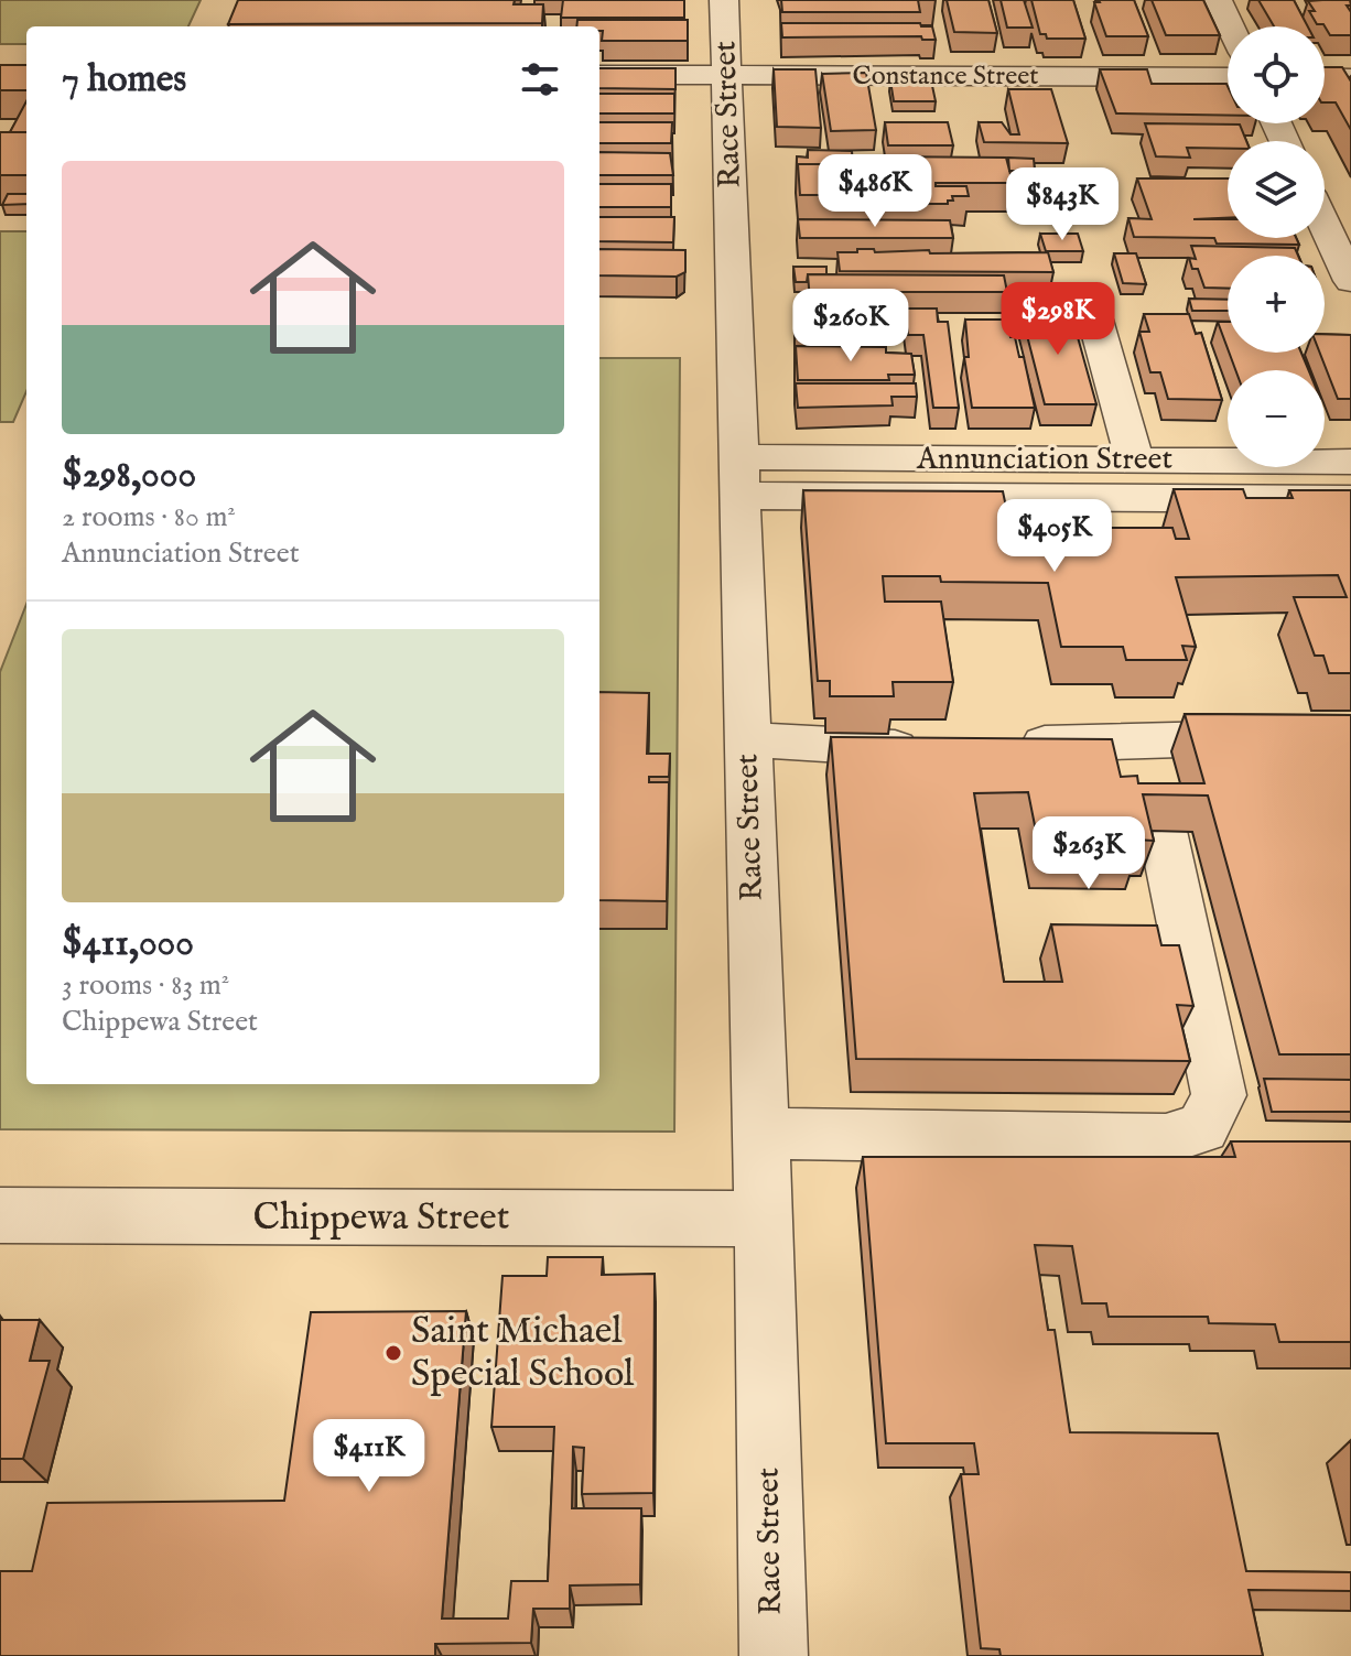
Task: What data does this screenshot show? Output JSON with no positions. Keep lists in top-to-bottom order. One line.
{"streets":{"street":["Constance Street","Race Street","Annunciation Street","Chippewa Street"]},"crossings":[["Constance Street","Race Street"],["Race Street","Annunciation Street"],["Race Street","Chippewa Street"]],"places":["Saint Michael Special School"],"page":{"map_buttons":["+","−"],"heading":"7 homes","list":[{"name":"$298,000","note":"2 rooms · 80 m² · Annunciation Street"},{"name":"$411,000","note":"3 rooms · 83 m² · Chippewa Street"}],"price":["$486K","$843K","$298K","$260K","$405K","$263K","$411K"]}}
